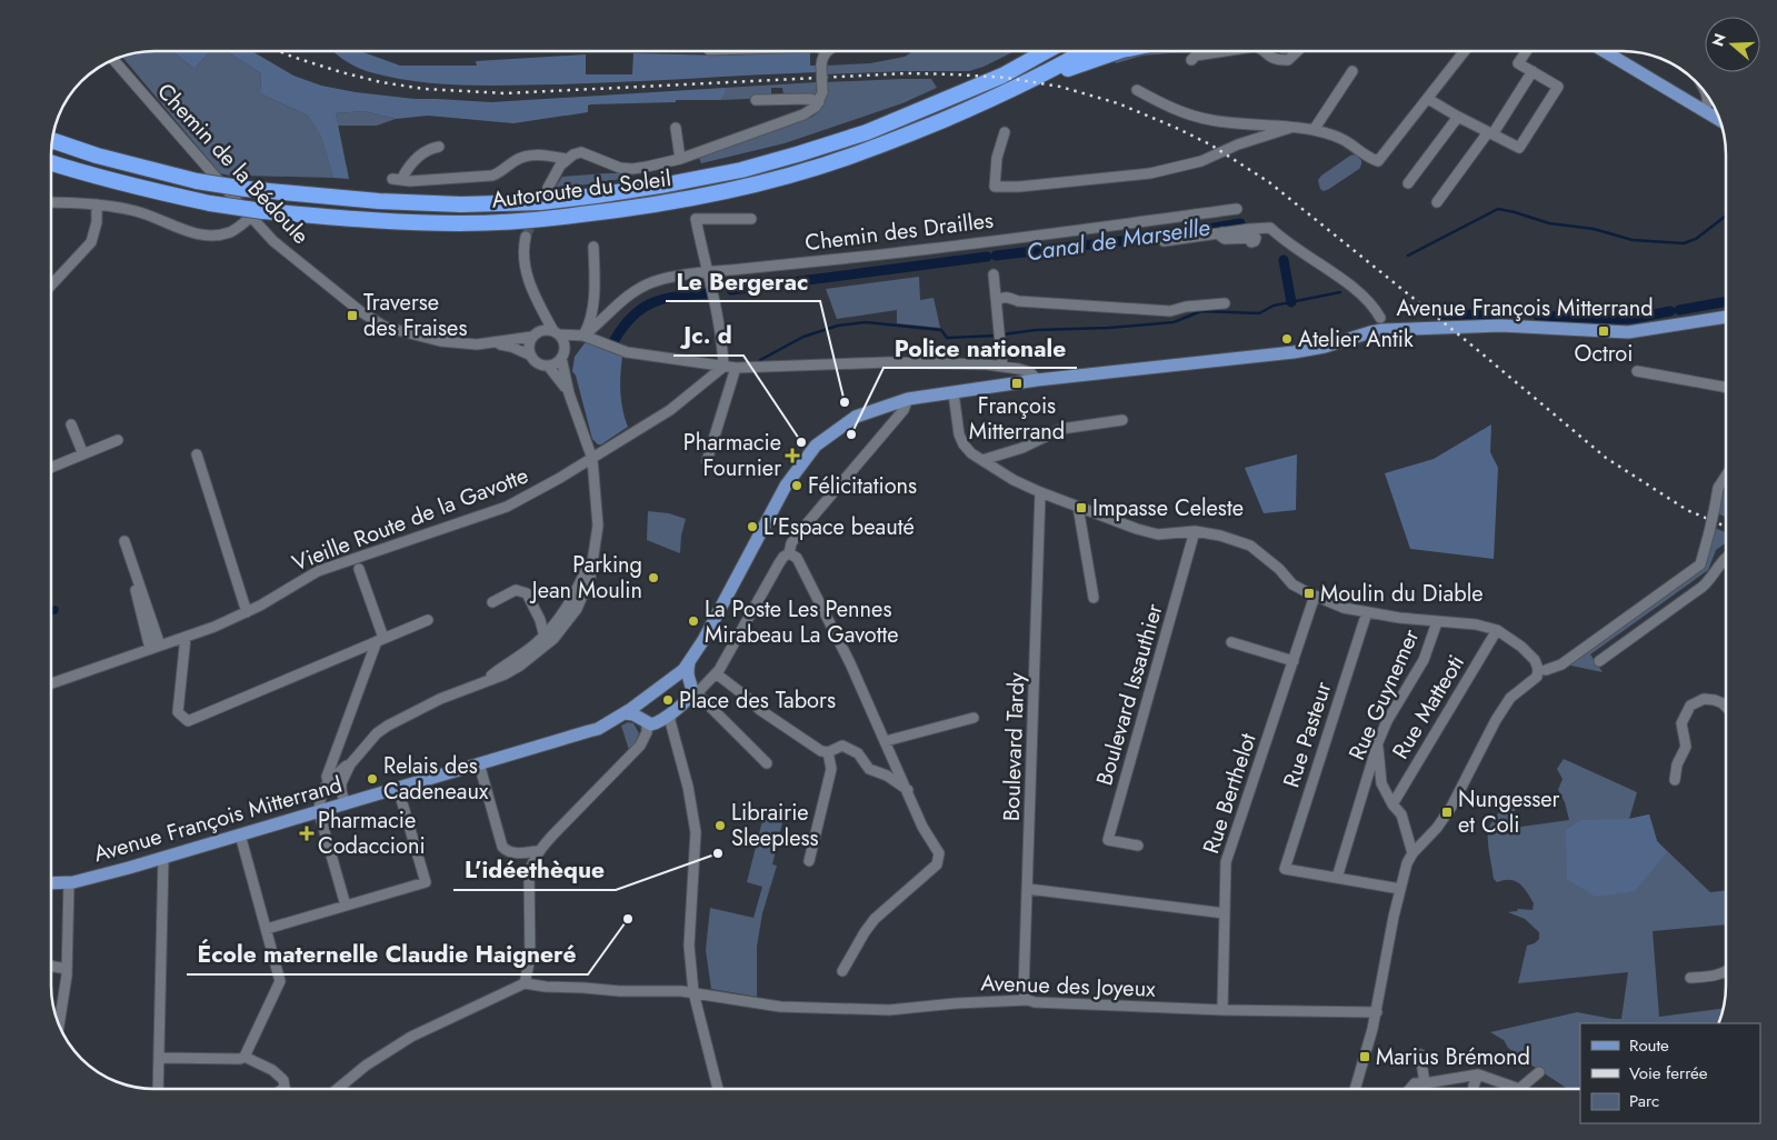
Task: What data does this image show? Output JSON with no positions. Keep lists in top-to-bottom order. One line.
{"streets":{"highway":["Autoroute du Soleil"],"main road":["Avenue François Mitterrand"],"street":["Chemin de la Bédoule","Chemin des Drailles","Vieille Route de la Gavotte","Boulevard Issauthier","Rue Guynemer","Rue Matteoti","Rue Pasteur","Boulevard Tardy","Rue Berthelot","Avenue des Joyeux"]},"crossings":[["Chemin de la Bédoule","Autoroute du Soleil"],["Rue Guynemer","Rue Pasteur"],["Boulevard Tardy","Avenue des Joyeux"],["Rue Berthelot","Avenue des Joyeux"]],"water":["Canal de Marseille"],"places":{"transit":["Traverse des Fraises","Octroi","François Mitterrand","Impasse Celeste","Moulin du Diable","Nungesser et Coli","Marius Brémond"],"other":["Atelier Antik","Le Bergerac","Police nationale","Jc. d","Félicitations","L'Espace beauté","Parking Jean Moulin","La Poste Les Pennes Mirabeau La Gavotte","Place des Tabors","Relais des Cadeneaux","Librairie Sleepless","L'idéethèque","École maternelle Claudie Haigneré"],"health":["Pharmacie Fournier","Pharmacie Codaccioni"]},"legend":["Route","Voie ferrée","Parc"],"north":"left"}
